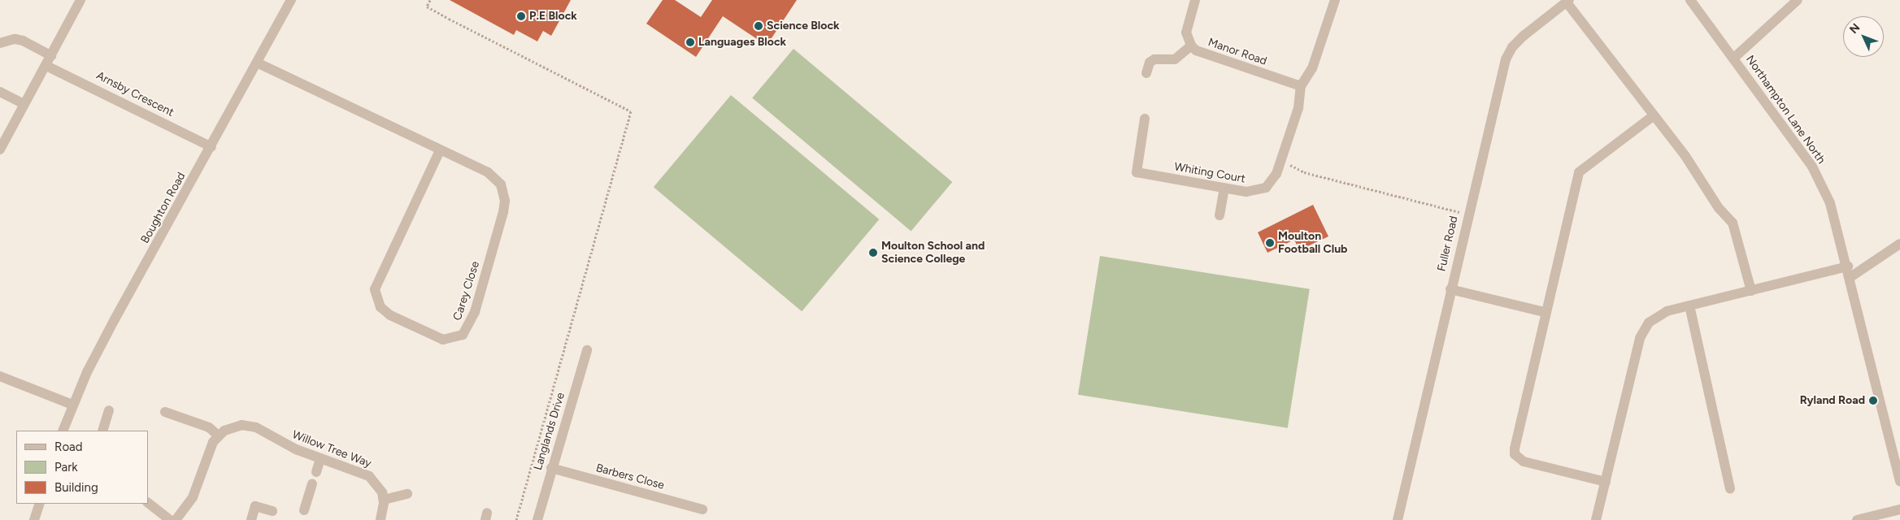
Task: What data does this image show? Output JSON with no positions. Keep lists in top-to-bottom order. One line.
{"streets":{"street":["Manor Road","Arnsby Crescent","Northampton Lane North","Whiting Court","Boughton Road","Fuller Road","Carey Close","Langlands Drive","Willow Tree Way","Barbers Close"]},"crossings":[["Manor Road","Whiting Court"],["Arnsby Crescent","Boughton Road"],["Boughton Road","Carey Close"],["Langlands Drive","Barbers Close"]],"places":["P.E Block","Science Block","Languages Block","Moulton Football Club","Moulton School and Science College","Ryland Road"],"legend":["Road","Park","Building"],"north":"top left"}
